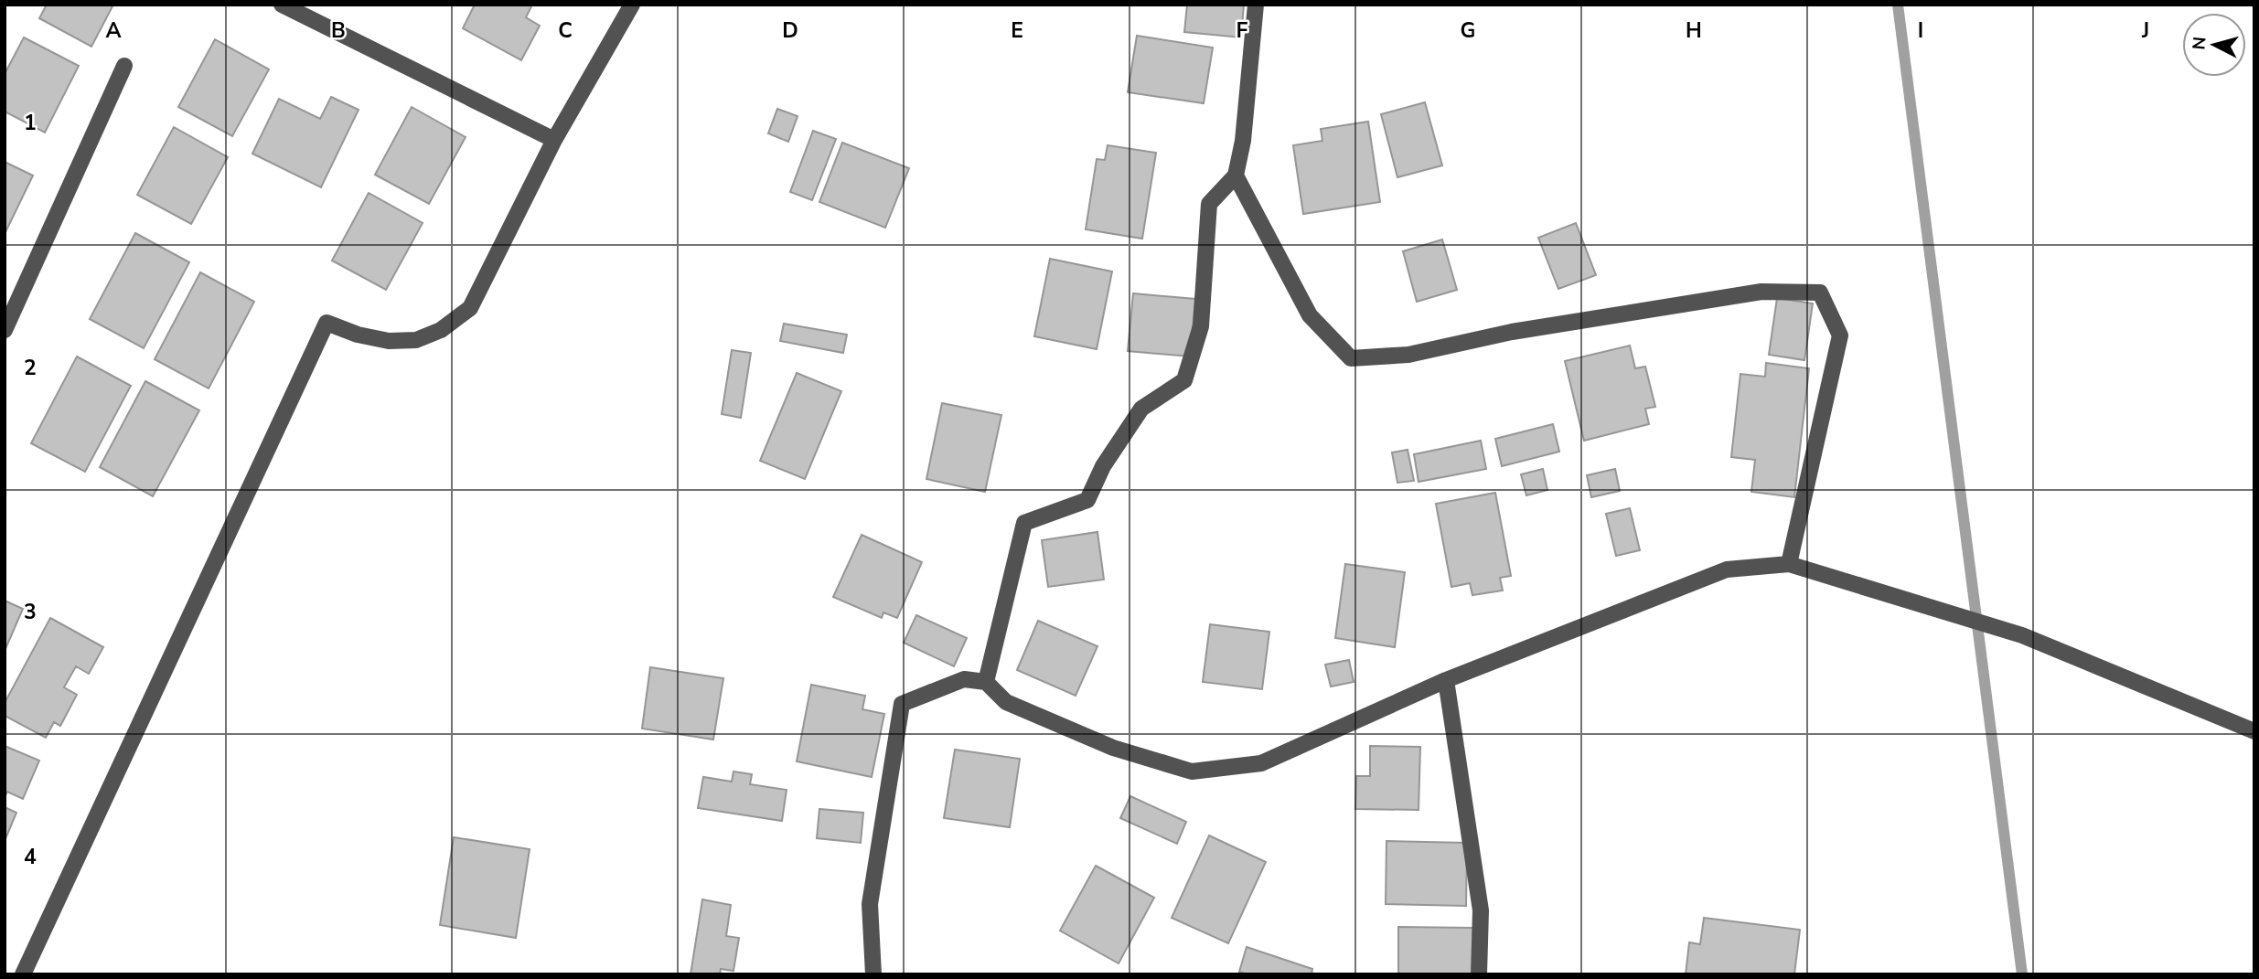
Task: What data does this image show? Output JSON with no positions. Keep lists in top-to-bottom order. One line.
{"north":"left","grid":{"columns":["A","B","C","D","E","F","G","H","I","J"],"rows":["1","2","3","4"]}}
